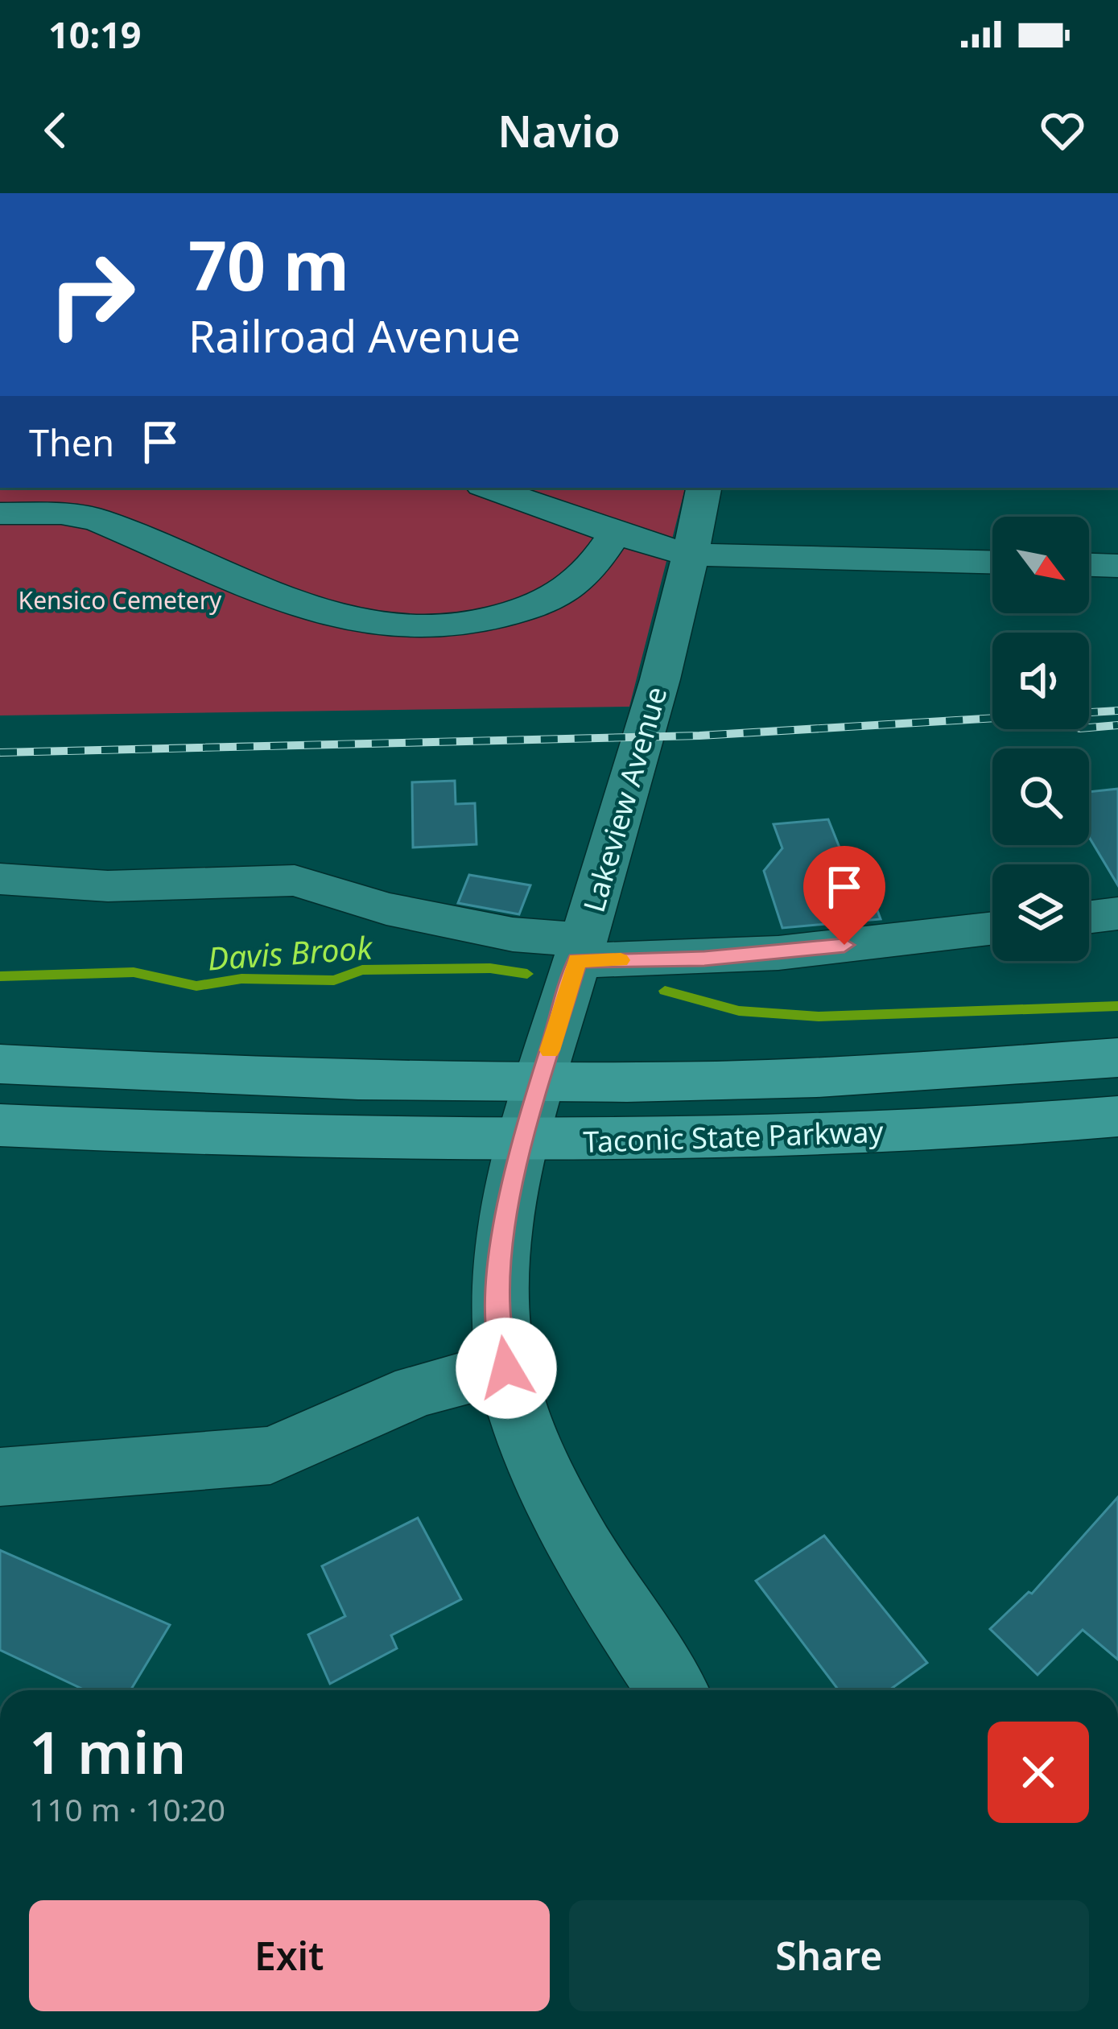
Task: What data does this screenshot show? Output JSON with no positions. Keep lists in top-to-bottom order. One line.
{"streets":{"highway":["Taconic State Parkway"],"street":["Lakeview Avenue"]},"crossings":[["Lakeview Avenue","Taconic State Parkway"]],"water":["Davis Brook"],"parks":["Kensico Cemetery"],"north":"bottom right","page":{"status":"10:19","header":"Navio","turn":["70 m","Railroad Avenue"],"then":"Then","heading":["1 min","110 m · 10:20"],"buttons":["Exit","Share"]}}
